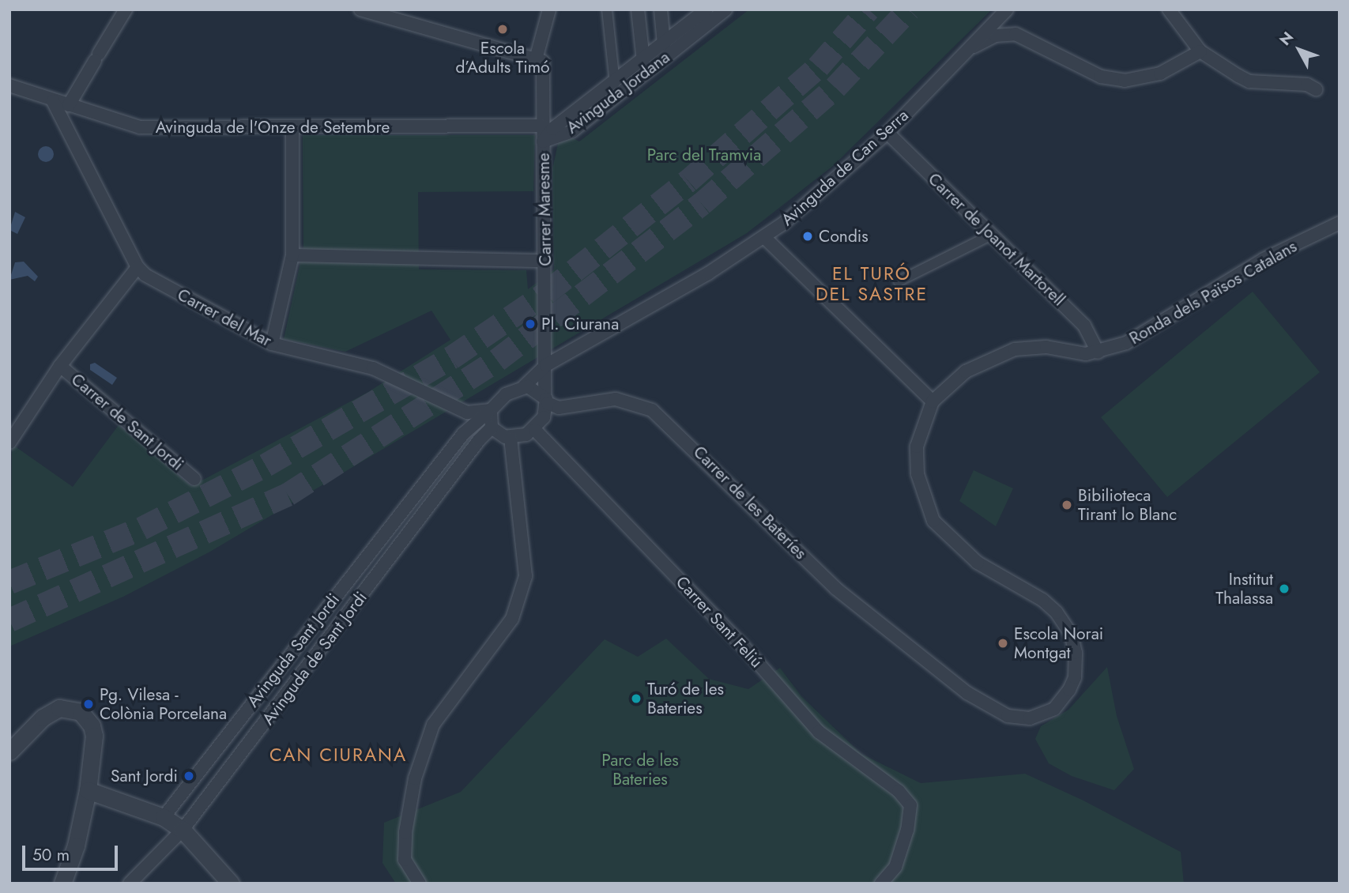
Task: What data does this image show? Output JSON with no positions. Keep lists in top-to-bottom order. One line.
{"streets":{"street":["Avinguda Jordana","Avinguda de l'Onze de Setembre","Avinguda de Can Serra","Carrer Maresme","Carrer de Joanot Martorell","Ronda dels Països Catalans","Carrer del Mar","Carrer de Sant Jordi","Carrer de les Bateríes","Carrer Sant Feliú","Avinguda Sant Jordi","Avinguda de Sant Jordi"]},"crossings":[["Avinguda Jordana","Carrer Maresme"],["Avinguda de l'Onze de Setembre","Carrer Maresme"],["Avinguda de l'Onze de Setembre","Carrer del Mar"],["Avinguda de Can Serra","Carrer Maresme"],["Avinguda de Can Serra","Carrer de Joanot Martorell"],["Carrer Maresme","Carrer del Mar"],["Carrer Maresme","Carrer de les Bateríes"],["Carrer Maresme","Carrer Sant Feliú"],["Carrer Maresme","Avinguda Sant Jordi"],["Carrer Maresme","Avinguda de Sant Jordi"],["Carrer de Joanot Martorell","Ronda dels Països Catalans"],["Ronda dels Països Catalans","Carrer de les Bateríes"],["Carrer del Mar","Carrer de les Bateríes"],["Carrer del Mar","Carrer Sant Feliú"],["Carrer del Mar","Avinguda Sant Jordi"],["Carrer del Mar","Avinguda de Sant Jordi"],["Carrer de les Bateríes","Carrer Sant Feliú"],["Carrer de les Bateríes","Avinguda Sant Jordi"],["Carrer de les Bateríes","Avinguda de Sant Jordi"],["Carrer Sant Feliú","Avinguda Sant Jordi"],["Carrer Sant Feliú","Avinguda de Sant Jordi"],["Avinguda Sant Jordi","Avinguda de Sant Jordi"]],"districts":["EL TURÓ DEL SASTRE","CAN CIURANA"],"parks":["Parc del Tramvia","Parc de les Bateries"],"places":["Escola d’Adults Timó","Condis","Pl. Ciurana","Bibilioteca Tirant lo Blanc","Institut Thalassa","Escola Norai Montgat","Turó de les Bateries","Pg. Vilesa - Colònia Porcelana","Sant Jordi"],"scale_bar":"50 m","north":"top left"}
